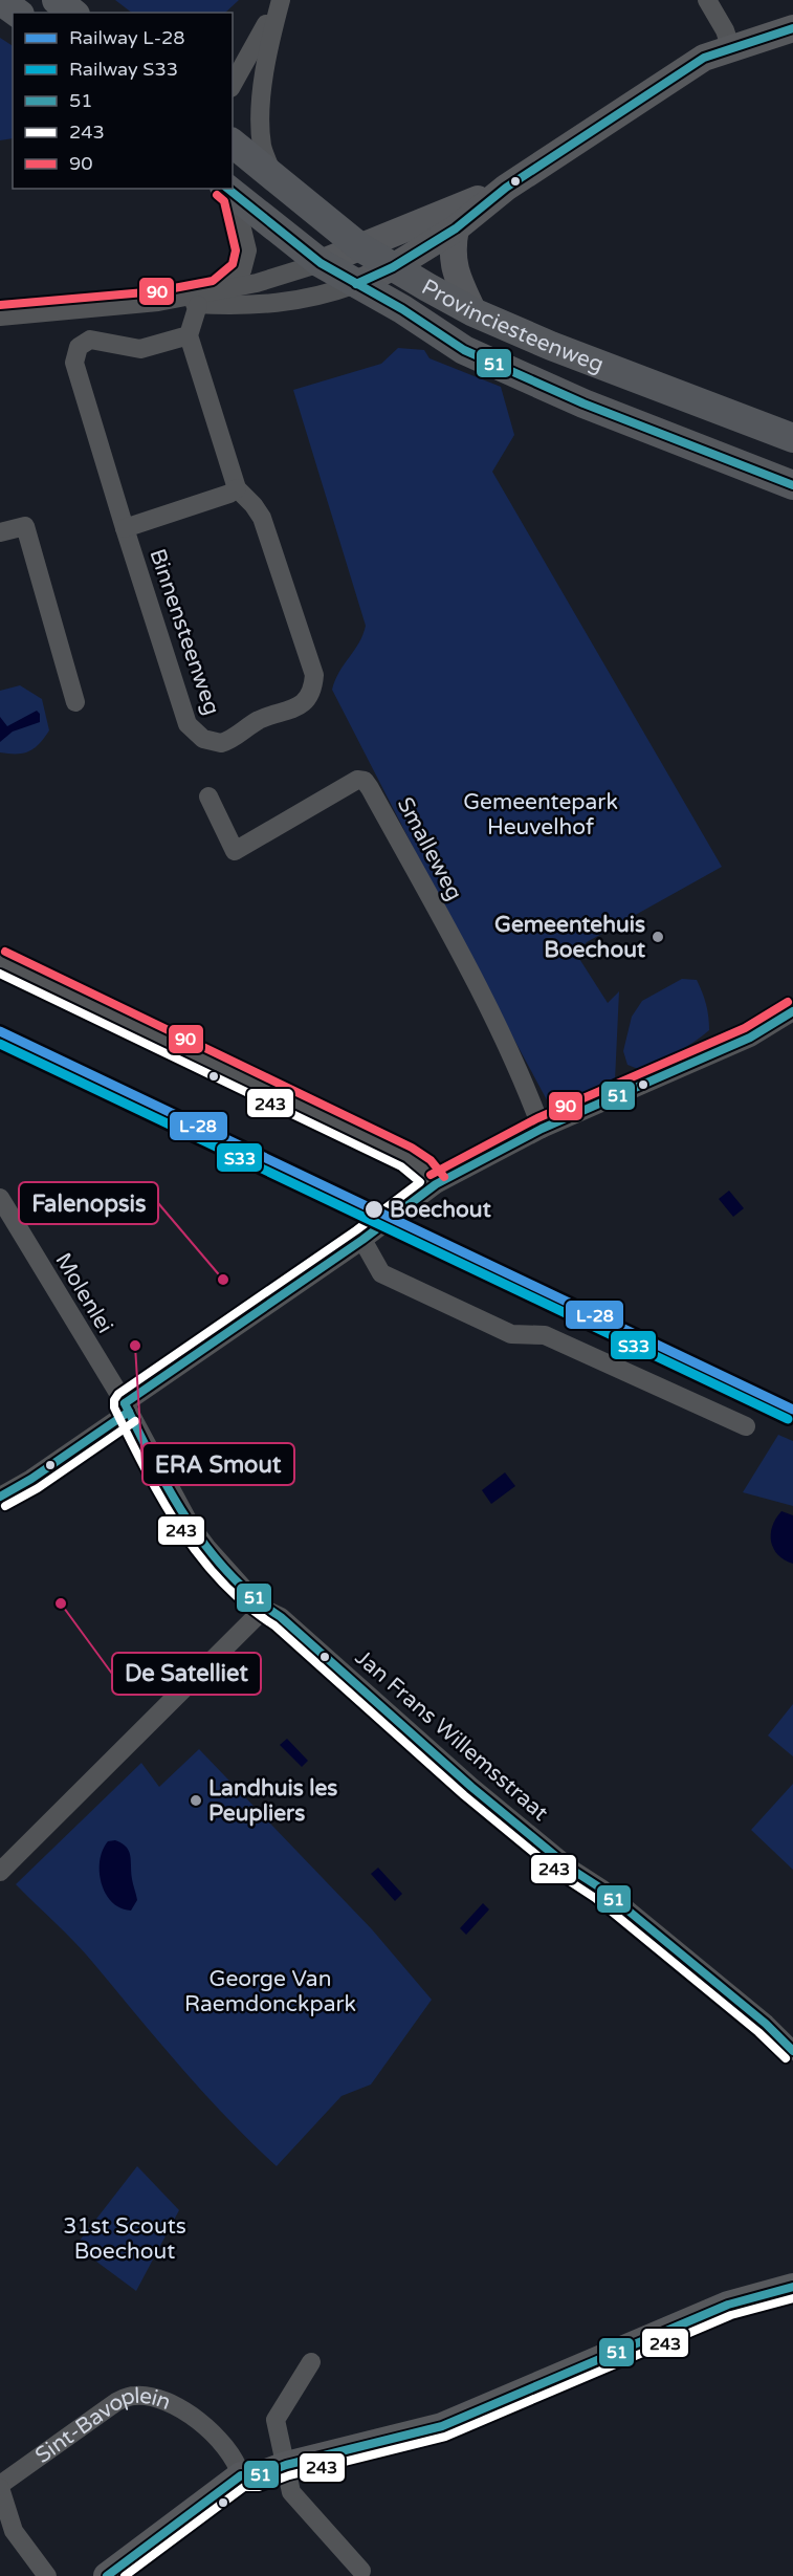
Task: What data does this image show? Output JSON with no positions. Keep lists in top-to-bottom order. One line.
{"streets":{"main road":["Provinciesteenweg"],"street":["Binnensteenweg","Smalleweg","Molenlei","Jan Frans Willemsstraat","Sint-Bavoplein"]},"crossings":[["Molenlei","Jan Frans Willemsstraat"]],"parks":["Gemeentepark Heuvelhof","George Van Raemdonckpark","31st Scouts Boechout"],"places":["Gemeentehuis Boechout","Boechout","Falenopsis","ERA Smout","De Satelliet","Landhuis les Peupliers"],"lines":["transit line 51","transit line 90","transit line 243","rail line L-28","rail line S33"],"legend":["Railway L-28","Railway S33","51","243","90"]}
